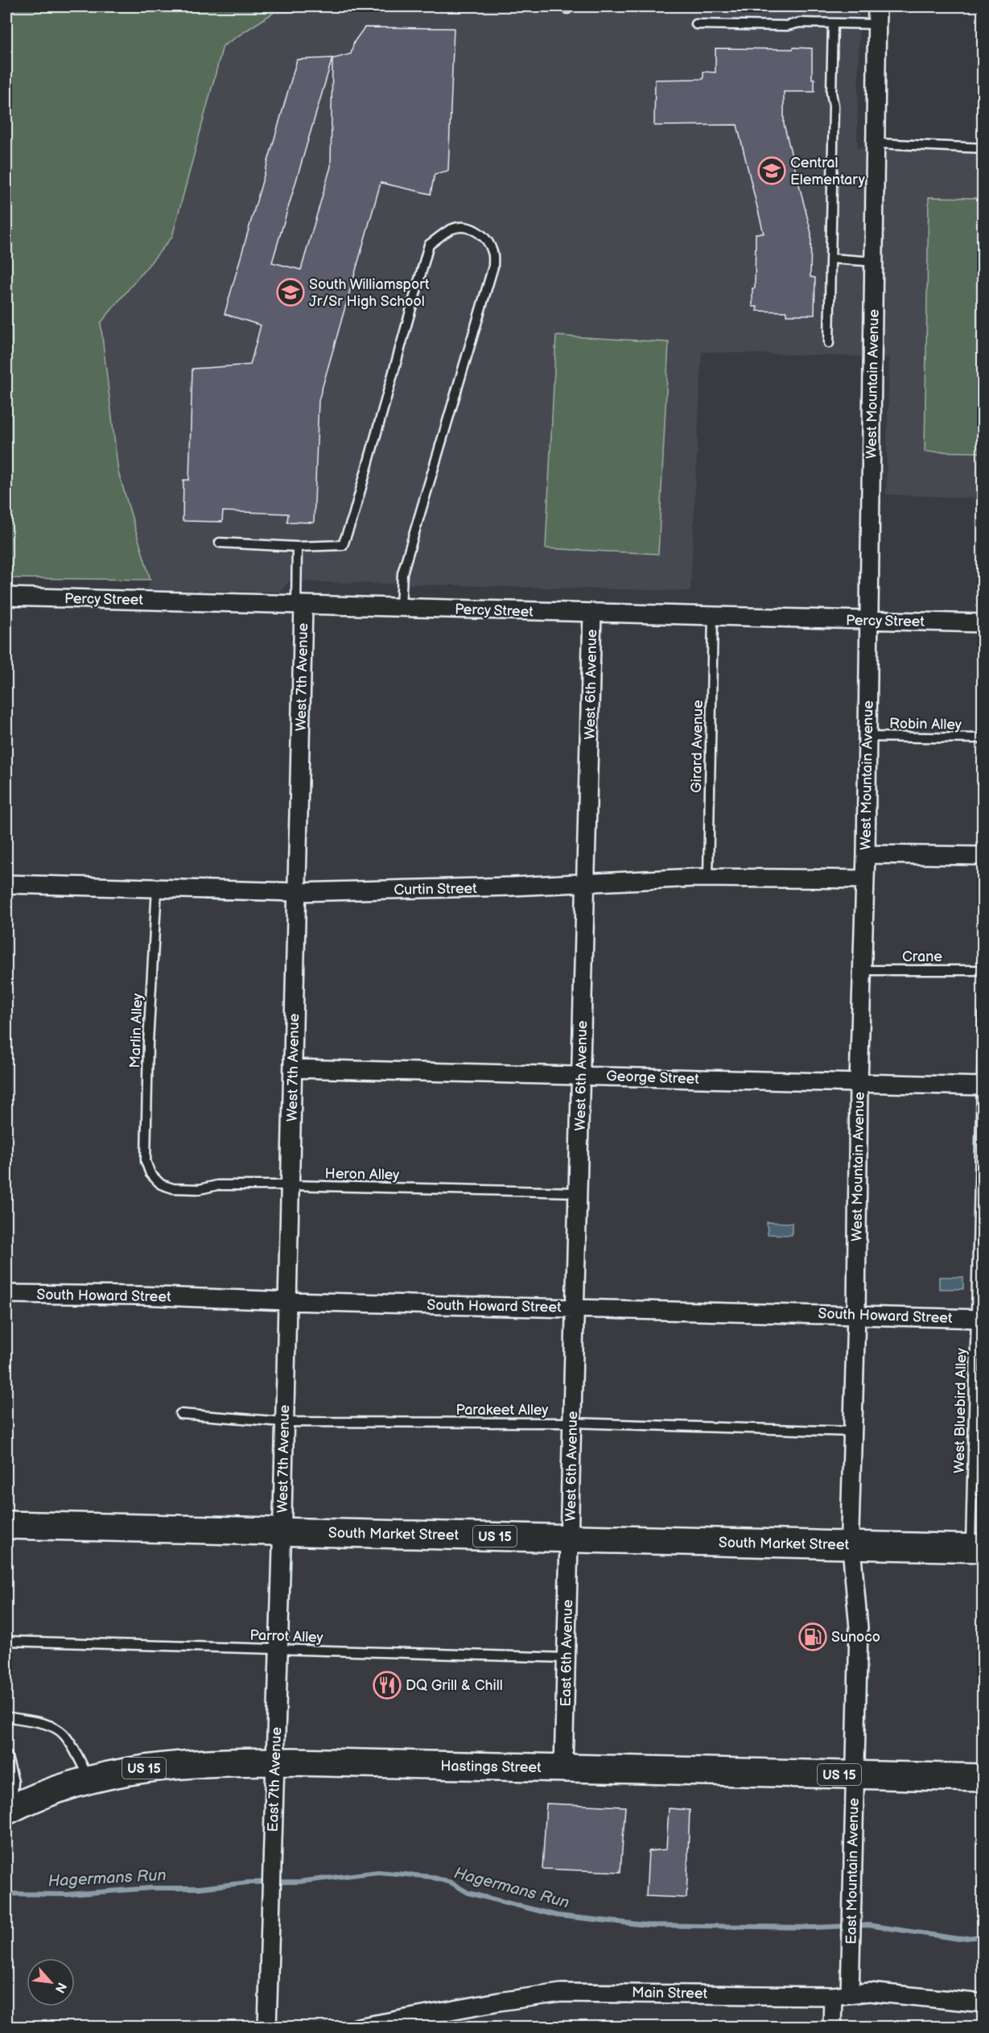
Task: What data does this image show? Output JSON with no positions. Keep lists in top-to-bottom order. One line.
{"streets":{"highway":["South Market Street","US 15","Hastings Street"],"street":["West Mountain Avenue","Percy Street","West 7th Avenue","West 6th Avenue","Curtin Street","George Street","South Howard Street","East 6th Avenue","East 7th Avenue","East Mountain Avenue","Main Street"],"lane":["Robin Alley","Girard Avenue","Crane","Marlin Alley","Heron Alley","Parakeet Alley","West Bluebird Alley","Parrot Alley"]},"crossings":[["West Mountain Avenue","Percy Street"],["West Mountain Avenue","Robin Alley"],["West Mountain Avenue","Curtin Street"],["West Mountain Avenue","Crane"],["West Mountain Avenue","George Street"],["West Mountain Avenue","South Howard Street"],["West Mountain Avenue","Parakeet Alley"],["West Mountain Avenue","South Market Street"],["West Mountain Avenue","East Mountain Avenue"],["Percy Street","West 7th Avenue"],["Percy Street","West 6th Avenue"],["Percy Street","Girard Avenue"],["West 7th Avenue","Curtin Street"],["West 7th Avenue","George Street"],["West 7th Avenue","Heron Alley"],["West 7th Avenue","South Howard Street"],["West 7th Avenue","Parakeet Alley"],["West 7th Avenue","South Market Street"],["West 7th Avenue","East 7th Avenue"],["West 6th Avenue","Curtin Street"],["West 6th Avenue","George Street"],["West 6th Avenue","Heron Alley"],["West 6th Avenue","South Howard Street"],["West 6th Avenue","Parakeet Alley"],["West 6th Avenue","South Market Street"],["West 6th Avenue","East 6th Avenue"],["Girard Avenue","Curtin Street"],["Curtin Street","Marlin Alley"],["Marlin Alley","Heron Alley"],["George Street","West Bluebird Alley"],["South Howard Street","West Bluebird Alley"],["West Bluebird Alley","South Market Street"],["South Market Street","East 6th Avenue"],["South Market Street","East 7th Avenue"],["South Market Street","East Mountain Avenue"],["Parrot Alley","East 6th Avenue"],["Parrot Alley","East 7th Avenue"],["East 6th Avenue","Hastings Street"],["Hastings Street","East 7th Avenue"],["Hastings Street","East Mountain Avenue"],["East Mountain Avenue","Main Street"]],"water":["Hagermans Run"],"places":{"school or university":["Central Elementary","South Williamsport Jr/Sr High School"],"fuel station":["Sunoco"],"restaurant":["DQ Grill & Chill"]},"north":"bottom right"}
